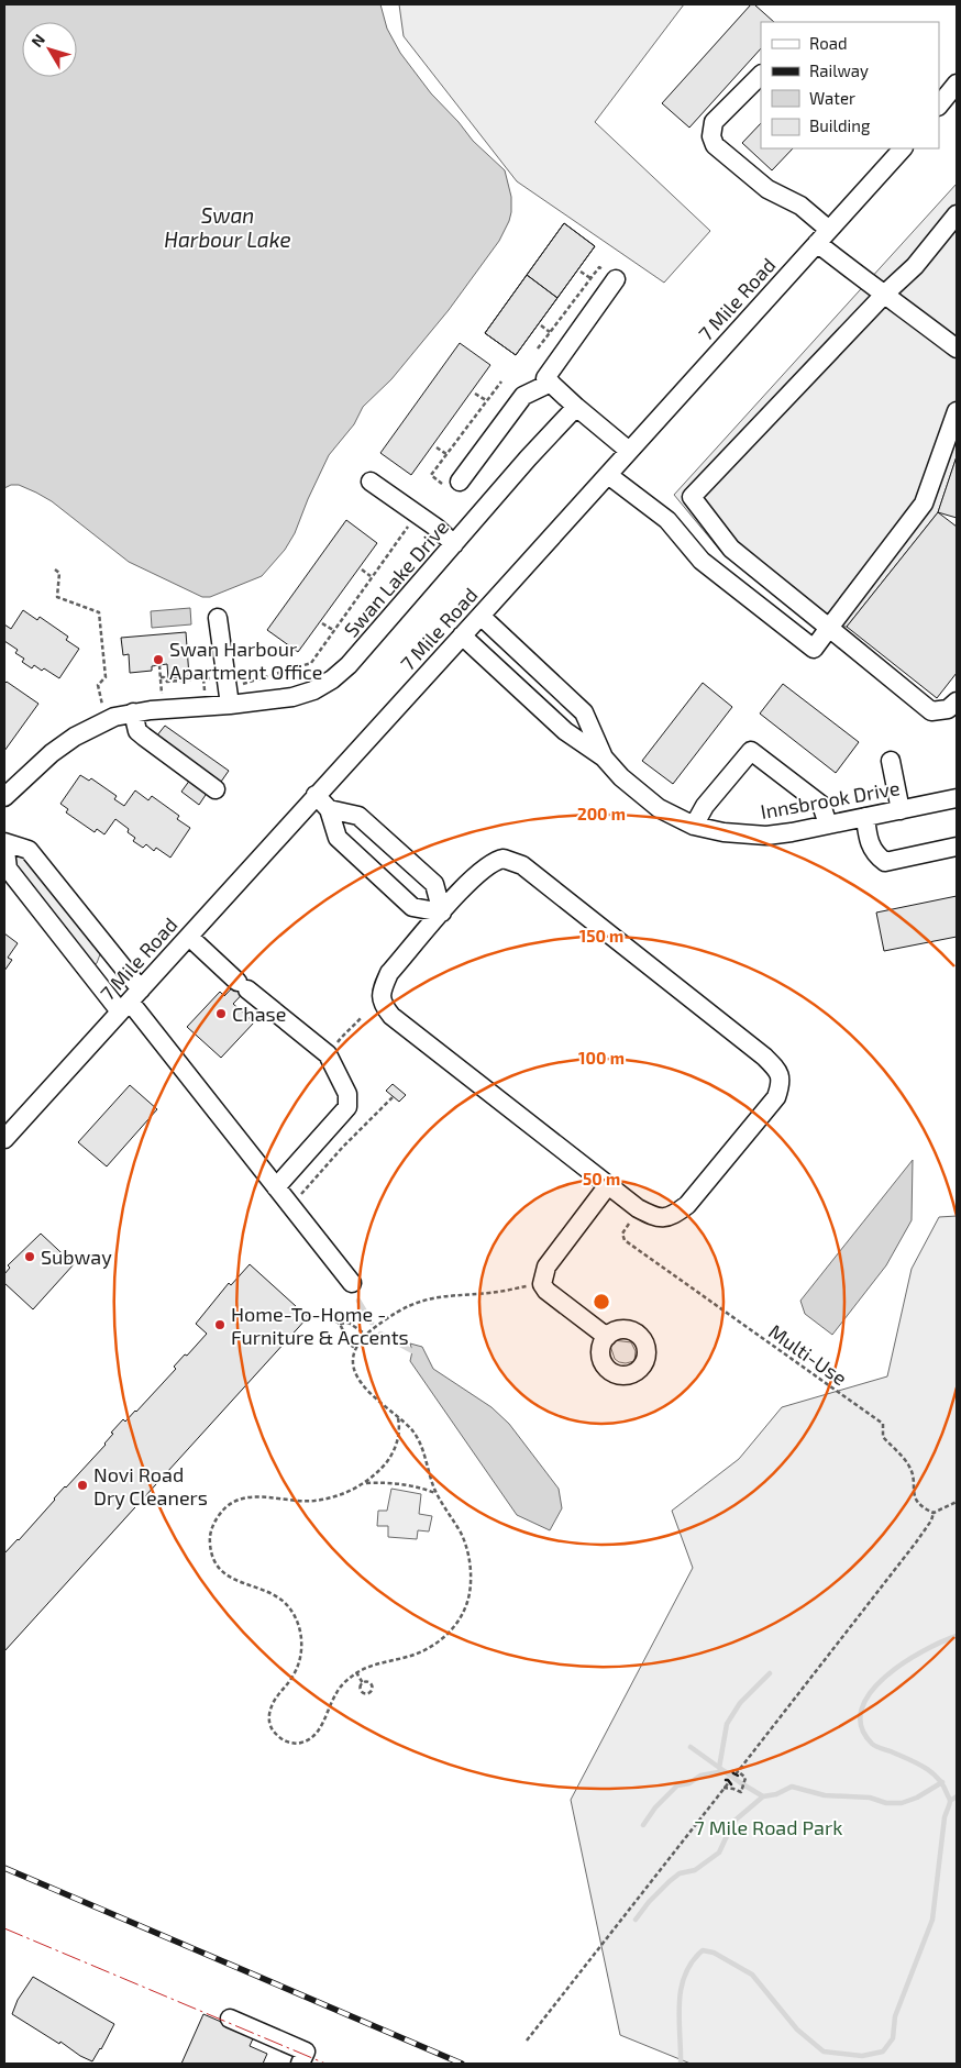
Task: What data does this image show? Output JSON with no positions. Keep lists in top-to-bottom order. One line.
{"streets":{"street":["7 Mile Road","Swan Lake Drive","Innsbrook Drive"],"path":["Multi-Use"]},"crossings":[["7 Mile Road","Innsbrook Drive"]],"water":["Swan Harbour Lake"],"parks":["7 Mile Road Park"],"places":["Swan Harbour Apartment Office","Chase","Subway","Home-To-Home - Furniture & Accents","Novi Road Dry Cleaners"],"legend":["Road","Railway","Water","Building"],"north":"top left","rings":["200 m","150 m","100 m","50 m"]}
